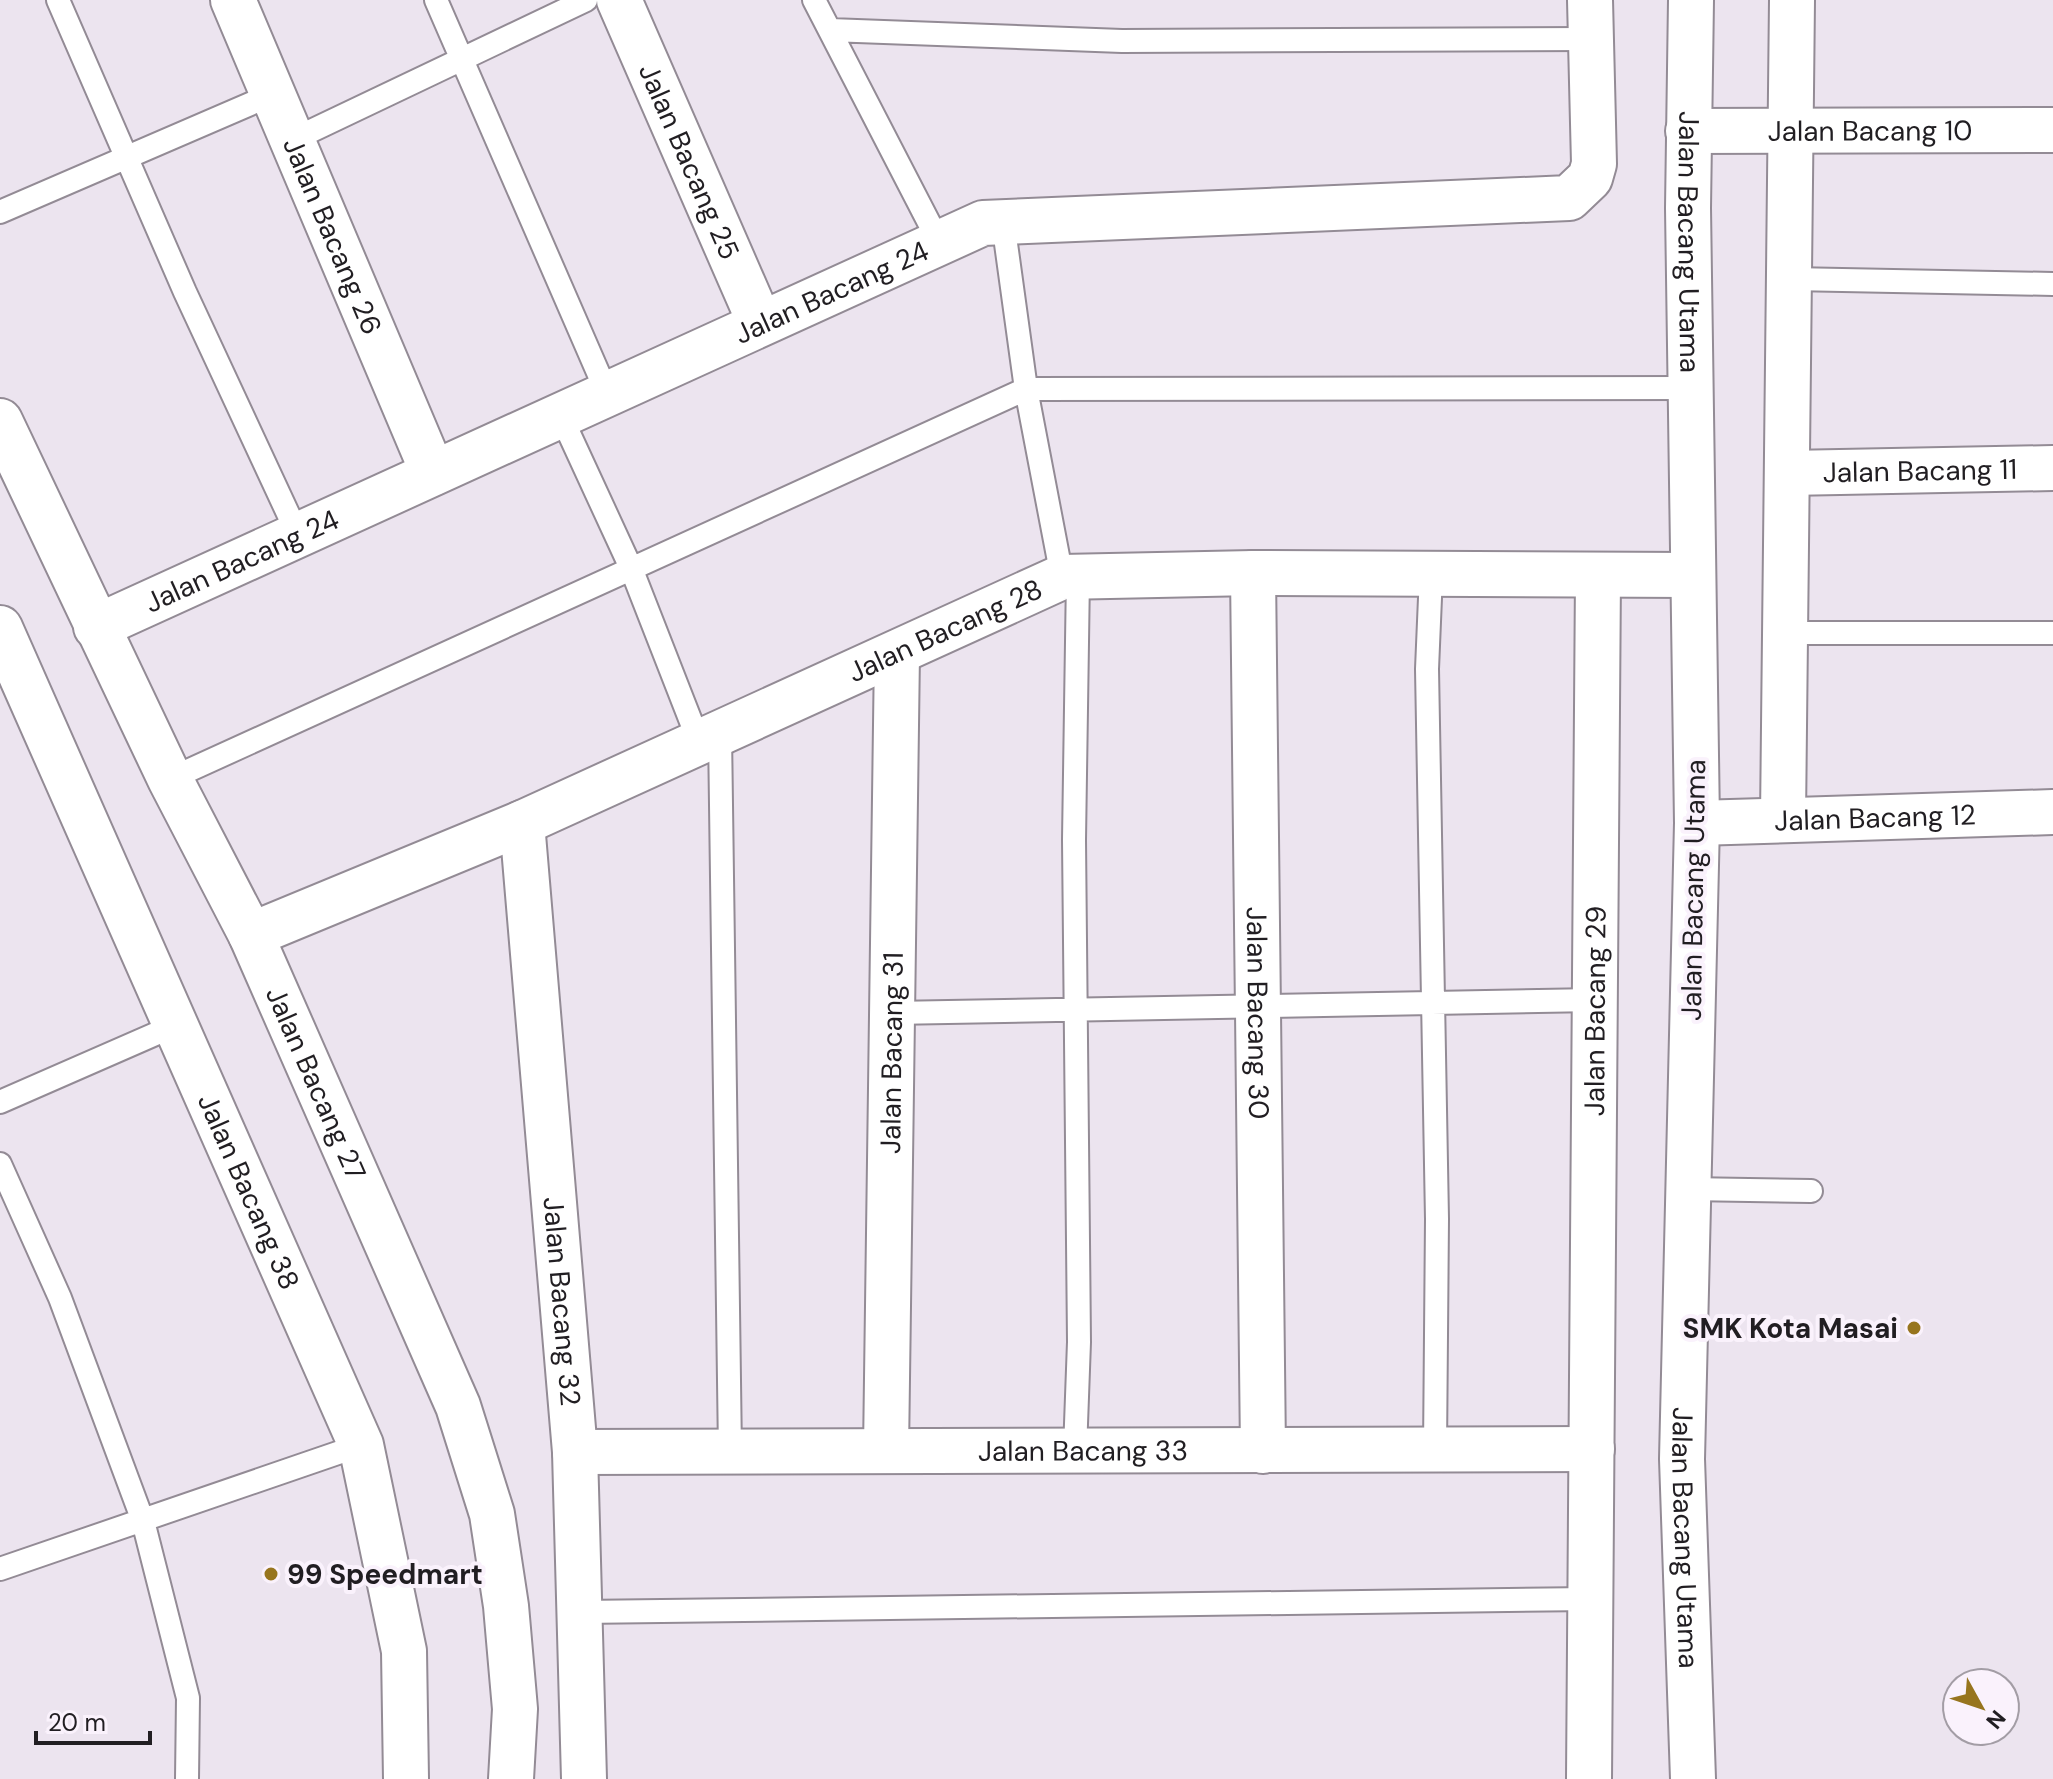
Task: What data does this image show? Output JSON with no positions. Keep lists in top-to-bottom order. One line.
{"streets":{"street":["Jalan Bacang 10","Jalan Bacang 25","Jalan Bacang 26","Jalan Bacang Utama","Jalan Bacang 24","Jalan Bacang 11","Jalan Bacang 28","Jalan Bacang 12","Jalan Bacang 30","Jalan Bacang 29","Jalan Bacang 31","Jalan Bacang 27","Jalan Bacang 38","Jalan Bacang 32","Jalan Bacang 33"]},"crossings":[["Jalan Bacang 10","Jalan Bacang Utama"],["Jalan Bacang 25","Jalan Bacang 24"],["Jalan Bacang 26","Jalan Bacang 24"],["Jalan Bacang Utama","Jalan Bacang 28"],["Jalan Bacang Utama","Jalan Bacang 12"],["Jalan Bacang 24","Jalan Bacang 27"],["Jalan Bacang 28","Jalan Bacang 30"],["Jalan Bacang 28","Jalan Bacang 29"],["Jalan Bacang 28","Jalan Bacang 31"],["Jalan Bacang 28","Jalan Bacang 27"],["Jalan Bacang 28","Jalan Bacang 32"],["Jalan Bacang 30","Jalan Bacang 33"],["Jalan Bacang 29","Jalan Bacang 33"],["Jalan Bacang 31","Jalan Bacang 33"],["Jalan Bacang 32","Jalan Bacang 33"]],"places":["SMK Kota Masai","99 Speedmart"],"scale_bar":"20 m","north":"bottom right"}
